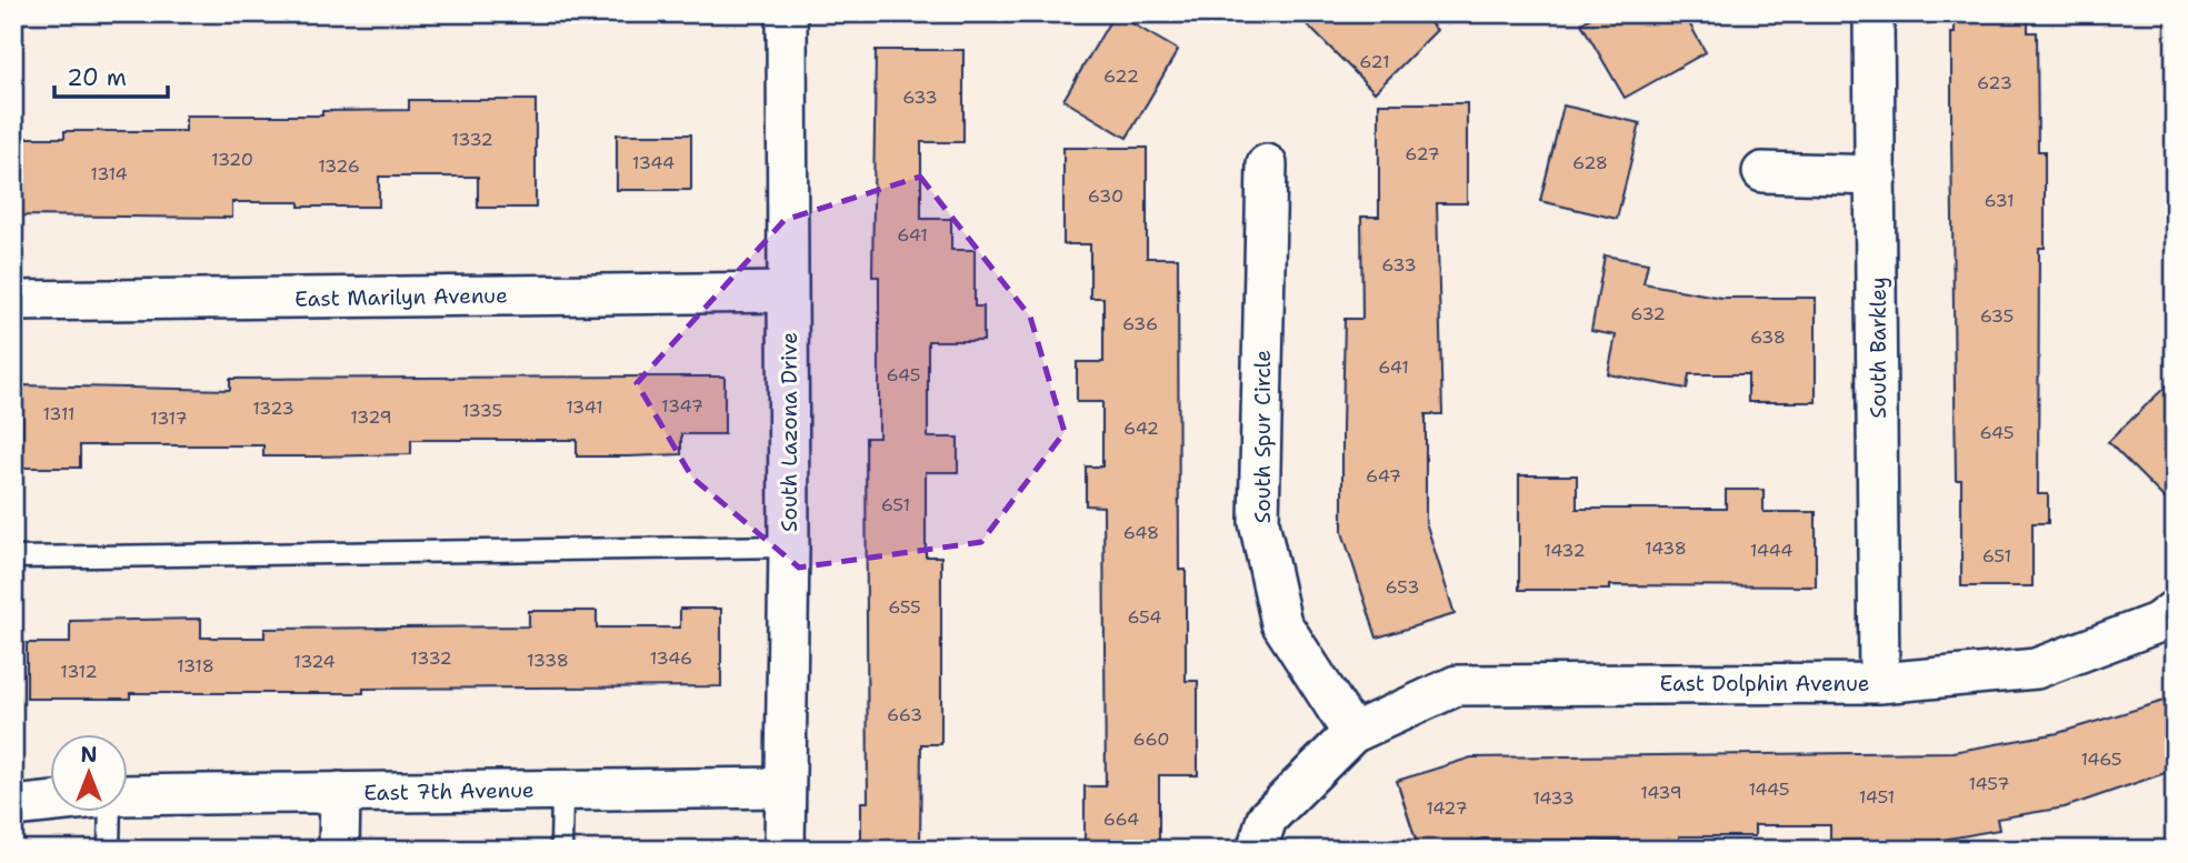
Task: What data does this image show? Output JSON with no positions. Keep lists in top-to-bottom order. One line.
{"streets":{"street":["East Marilyn Avenue","South Barkley","South Lazona Drive","South Spur Circle","East Dolphin Avenue","East 7th Avenue"]},"crossings":[["East Marilyn Avenue","South Lazona Drive"],["South Barkley","East Dolphin Avenue"],["South Lazona Drive","East 7th Avenue"],["South Spur Circle","East Dolphin Avenue"]],"house_numbers":["621","622","623","633","1332","627","1320","1344","628","1326","1314","630","631","641","633","632","635","636","638","641","645","1347","1341","1323","1335","1311","1329","1317","642","645","647","651","648","1438","1432","1444","651","653","655","654","1332","1346","1338","1324","1318","1312","663","660","1465","1457","1445","1439","1451","1433","1427","664"],"scale_bar":"20 m","north":"top"}
